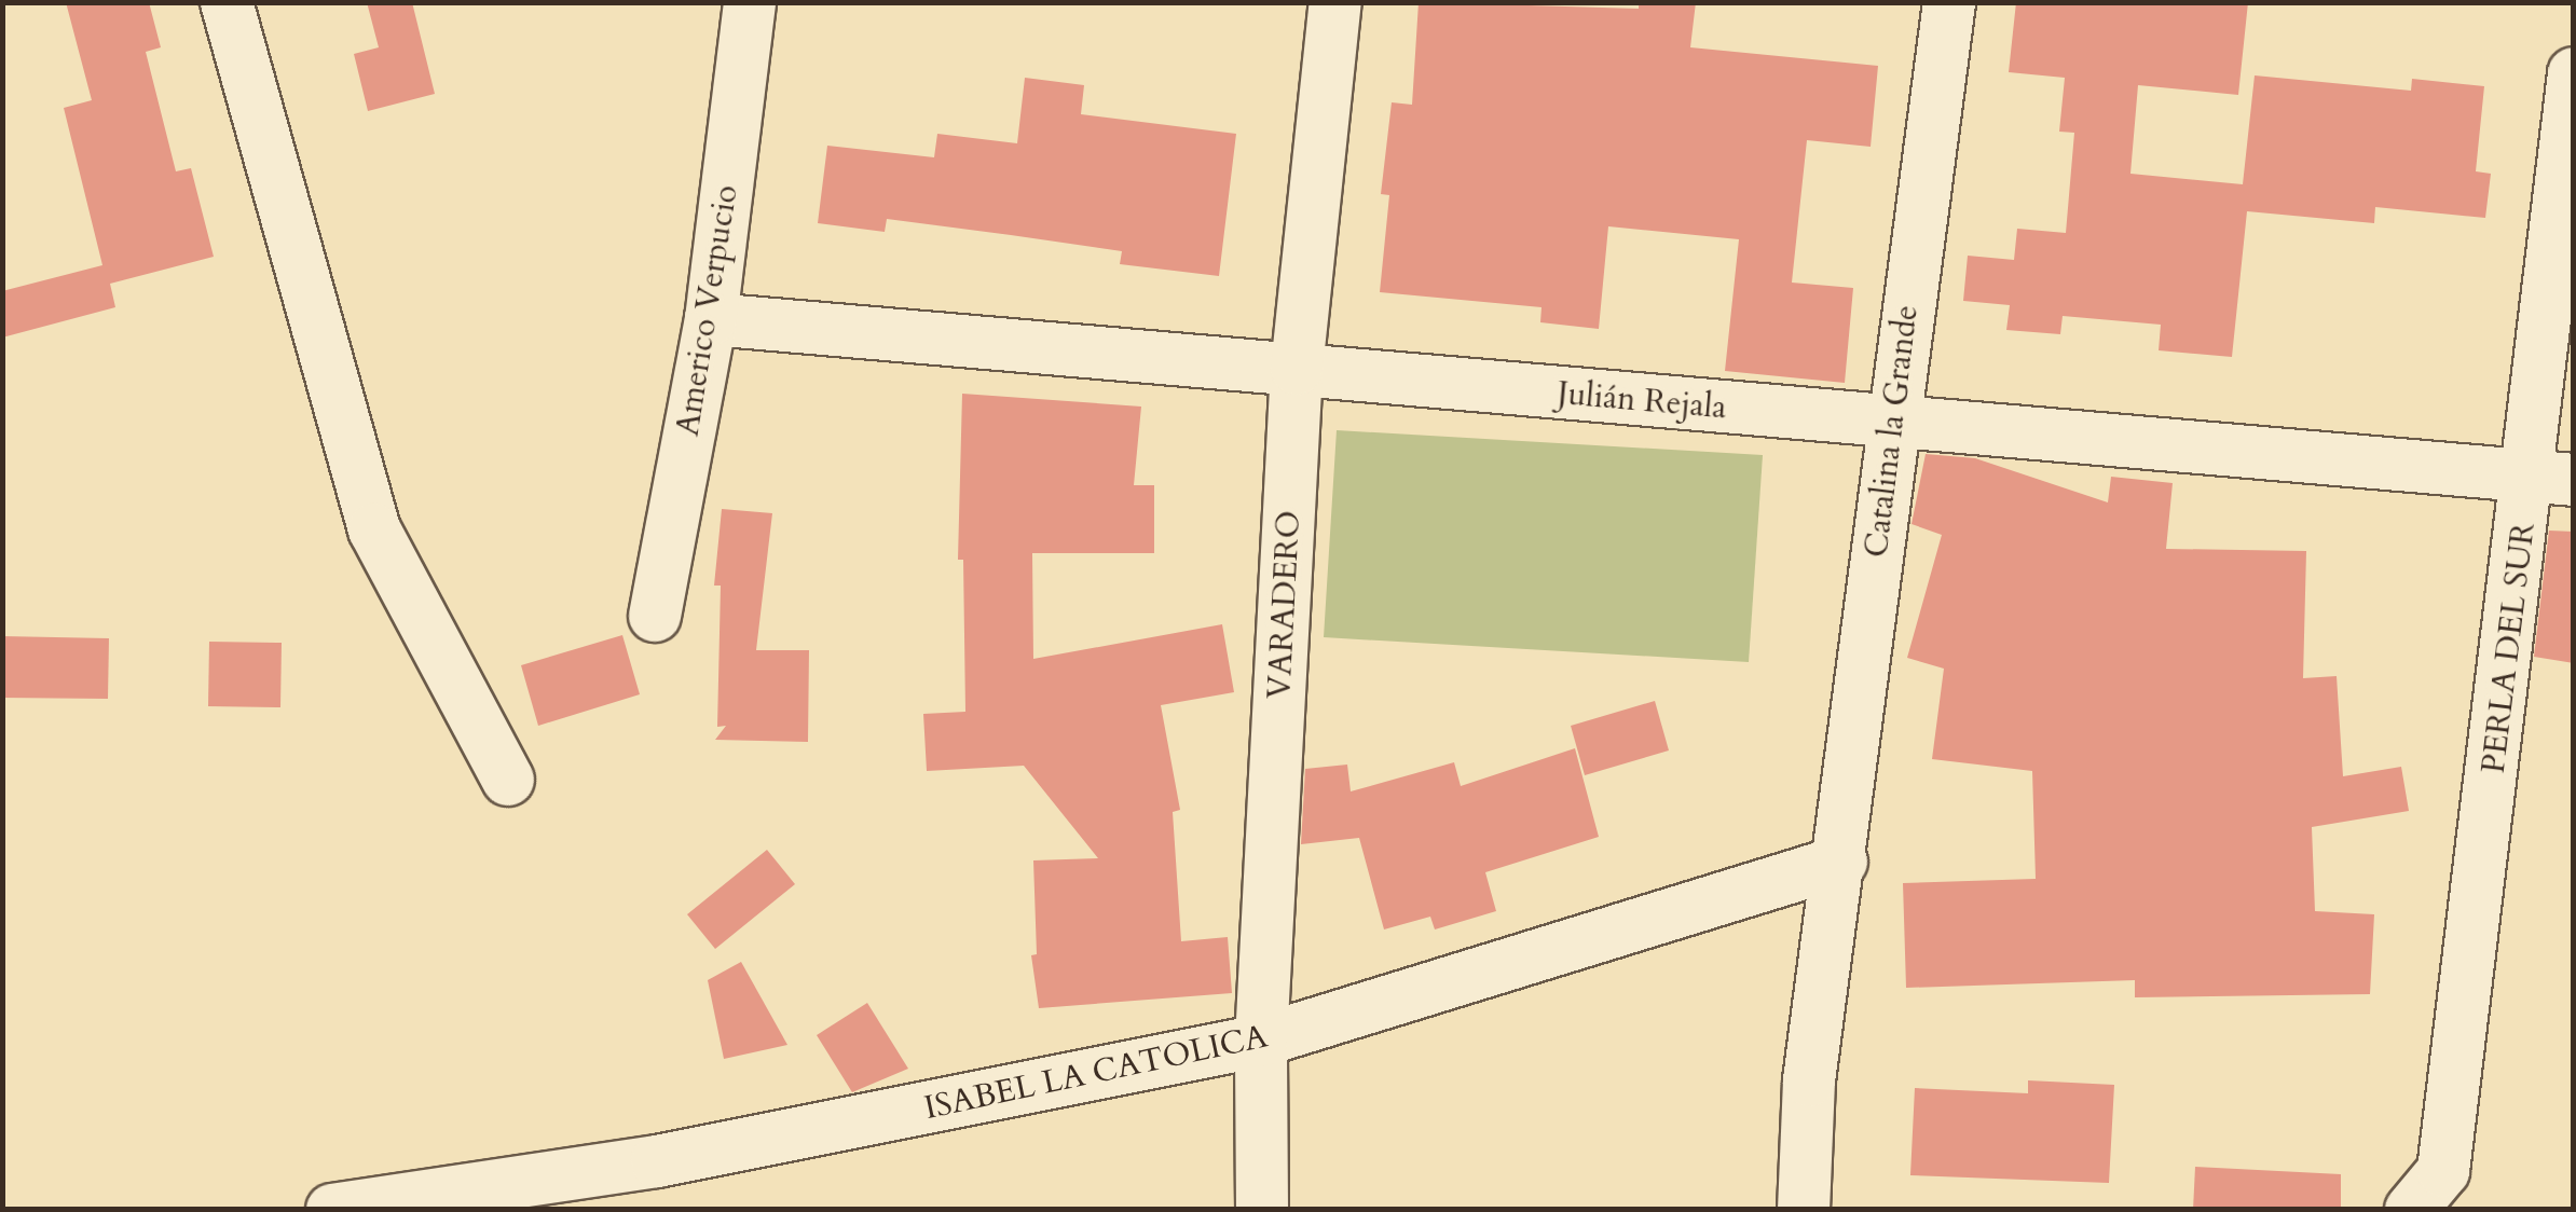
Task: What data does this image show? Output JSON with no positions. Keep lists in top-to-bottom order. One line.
{"streets":{"street":["Americo Verpucio","Julián Rejala","Catalina la Grande","VARADERO","PERLA DEL SUR","ISABEL LA CATOLICA"]},"crossings":[["Americo Verpucio","Julián Rejala"],["Julián Rejala","Catalina la Grande"],["Julián Rejala","VARADERO"],["Julián Rejala","PERLA DEL SUR"],["Catalina la Grande","ISABEL LA CATOLICA"],["VARADERO","ISABEL LA CATOLICA"]]}
